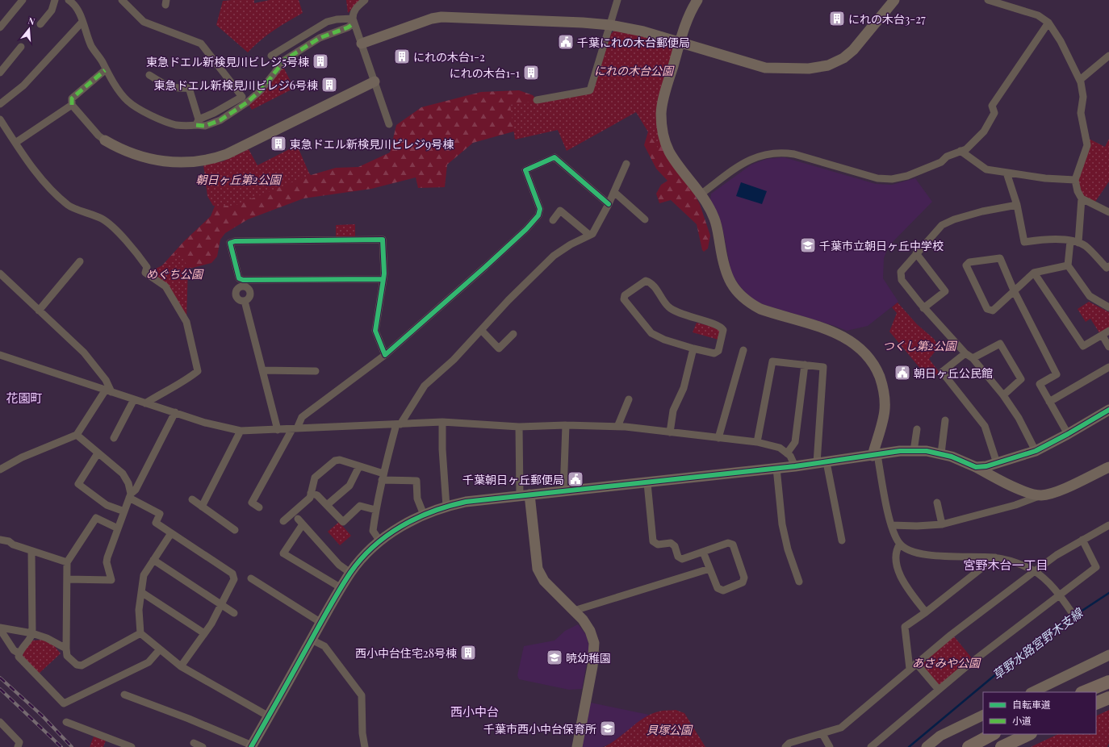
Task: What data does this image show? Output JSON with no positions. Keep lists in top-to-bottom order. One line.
{"districts":["花園町","宮野木台一丁目","西小中台"],"water":["草野水路宮野木支線"],"parks":["にれの木台公園","朝日ヶ丘第2公園","めぐち公園","つくし第2公園","あさみや公園","貝塚公園"],"places":{"building":["にれの木台3-27","にれの木台1-2","東急ドエル新検見川ビレジ5号棟","にれの木台1-1","東急ドエル新検見川ビレジ6号棟","東急ドエル新検見川ビレジ9号棟","西小中台住宅28号棟"],"public building":["千葉にれの木台郵便局","朝日ヶ丘公民館","千葉朝日ヶ丘郵便局"],"school or university":["千葉市立朝日ヶ丘中学校","暁幼稚園","千葉市西小中台保育所"]},"legend":["自転車道","小道"],"north":"top"}
